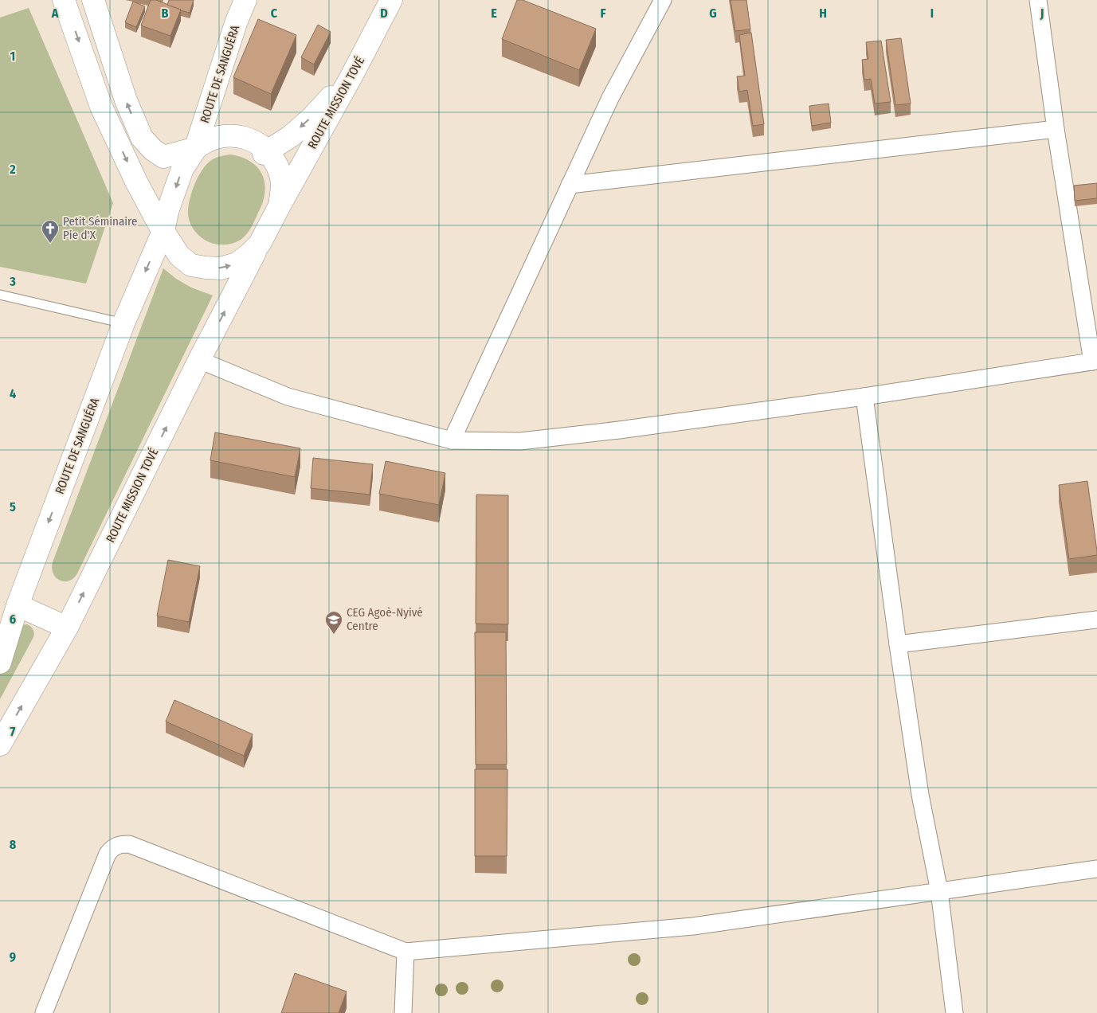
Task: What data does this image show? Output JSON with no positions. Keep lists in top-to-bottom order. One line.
{"streets":{"street":["ROUTE DE SANGUÉRA","ROUTE MISSION TOVÉ"]},"one_way":["ROUTE DE SANGUÉRA","ROUTE MISSION TOVÉ"],"places":{"church":["Petit Séminaire Pie d'X"],"school or university":["CEG Agoè-Nyivé Centre"]},"grid":{"columns":["A","B","C","D","E","F","G","H","I","J"],"rows":["1","2","3","4","5","6","7","8","9"]}}
